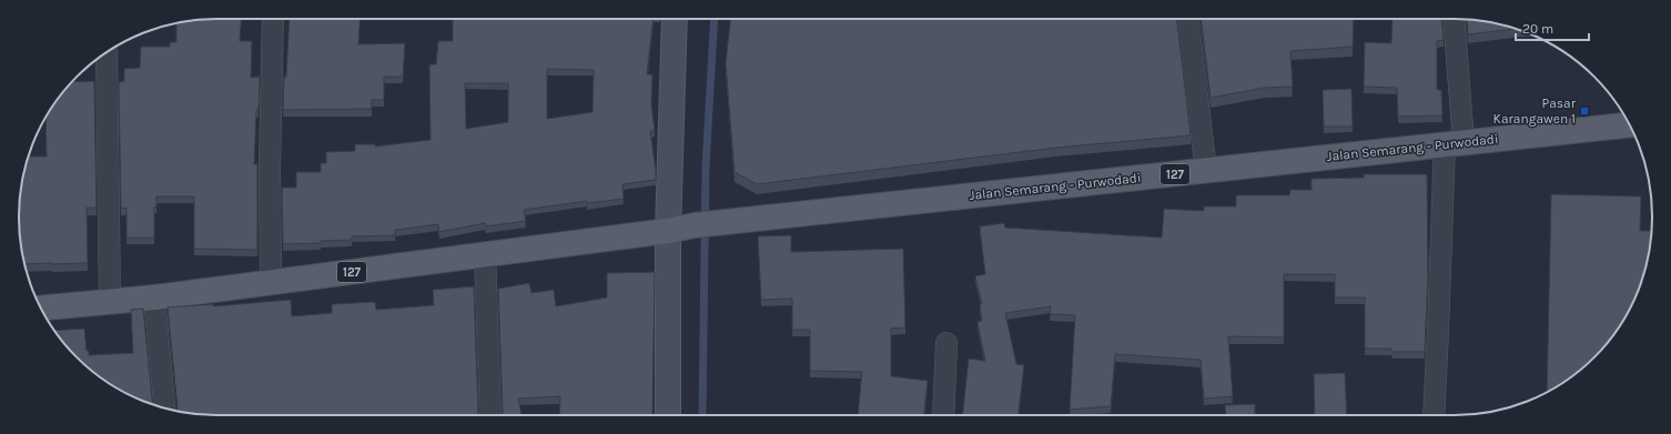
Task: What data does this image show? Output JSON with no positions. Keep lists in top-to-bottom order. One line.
{"streets":{"main road":["Jalan Semarang - Purwodadi","127"]},"crossings":[["Jalan Semarang - Purwodadi","127"]],"places":{"transit":["Pasar Karangawen 1"]},"scale_bar":"20 m"}
